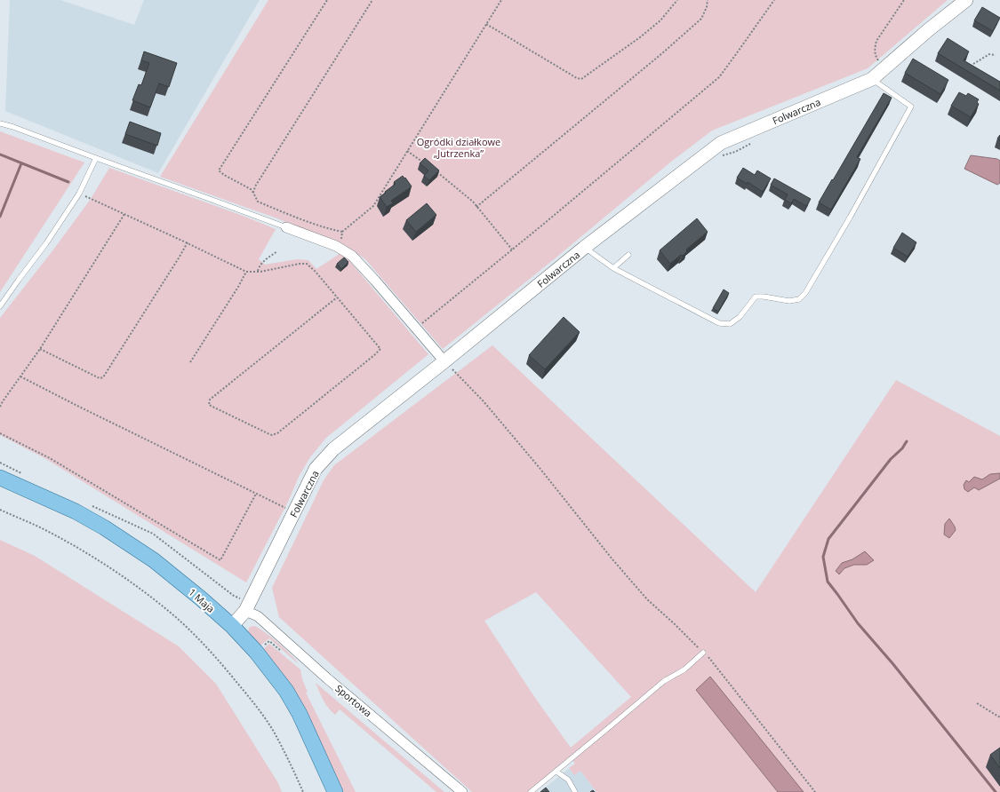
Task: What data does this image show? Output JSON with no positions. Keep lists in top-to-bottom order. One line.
{"streets":{"main road":["1 Maja"],"street":["Folwarczna","Sportowa"]},"crossings":[["Folwarczna","1 Maja"],["Folwarczna","Sportowa"]],"parks":["Ogródki działkowe „Jutrzenka”"]}
